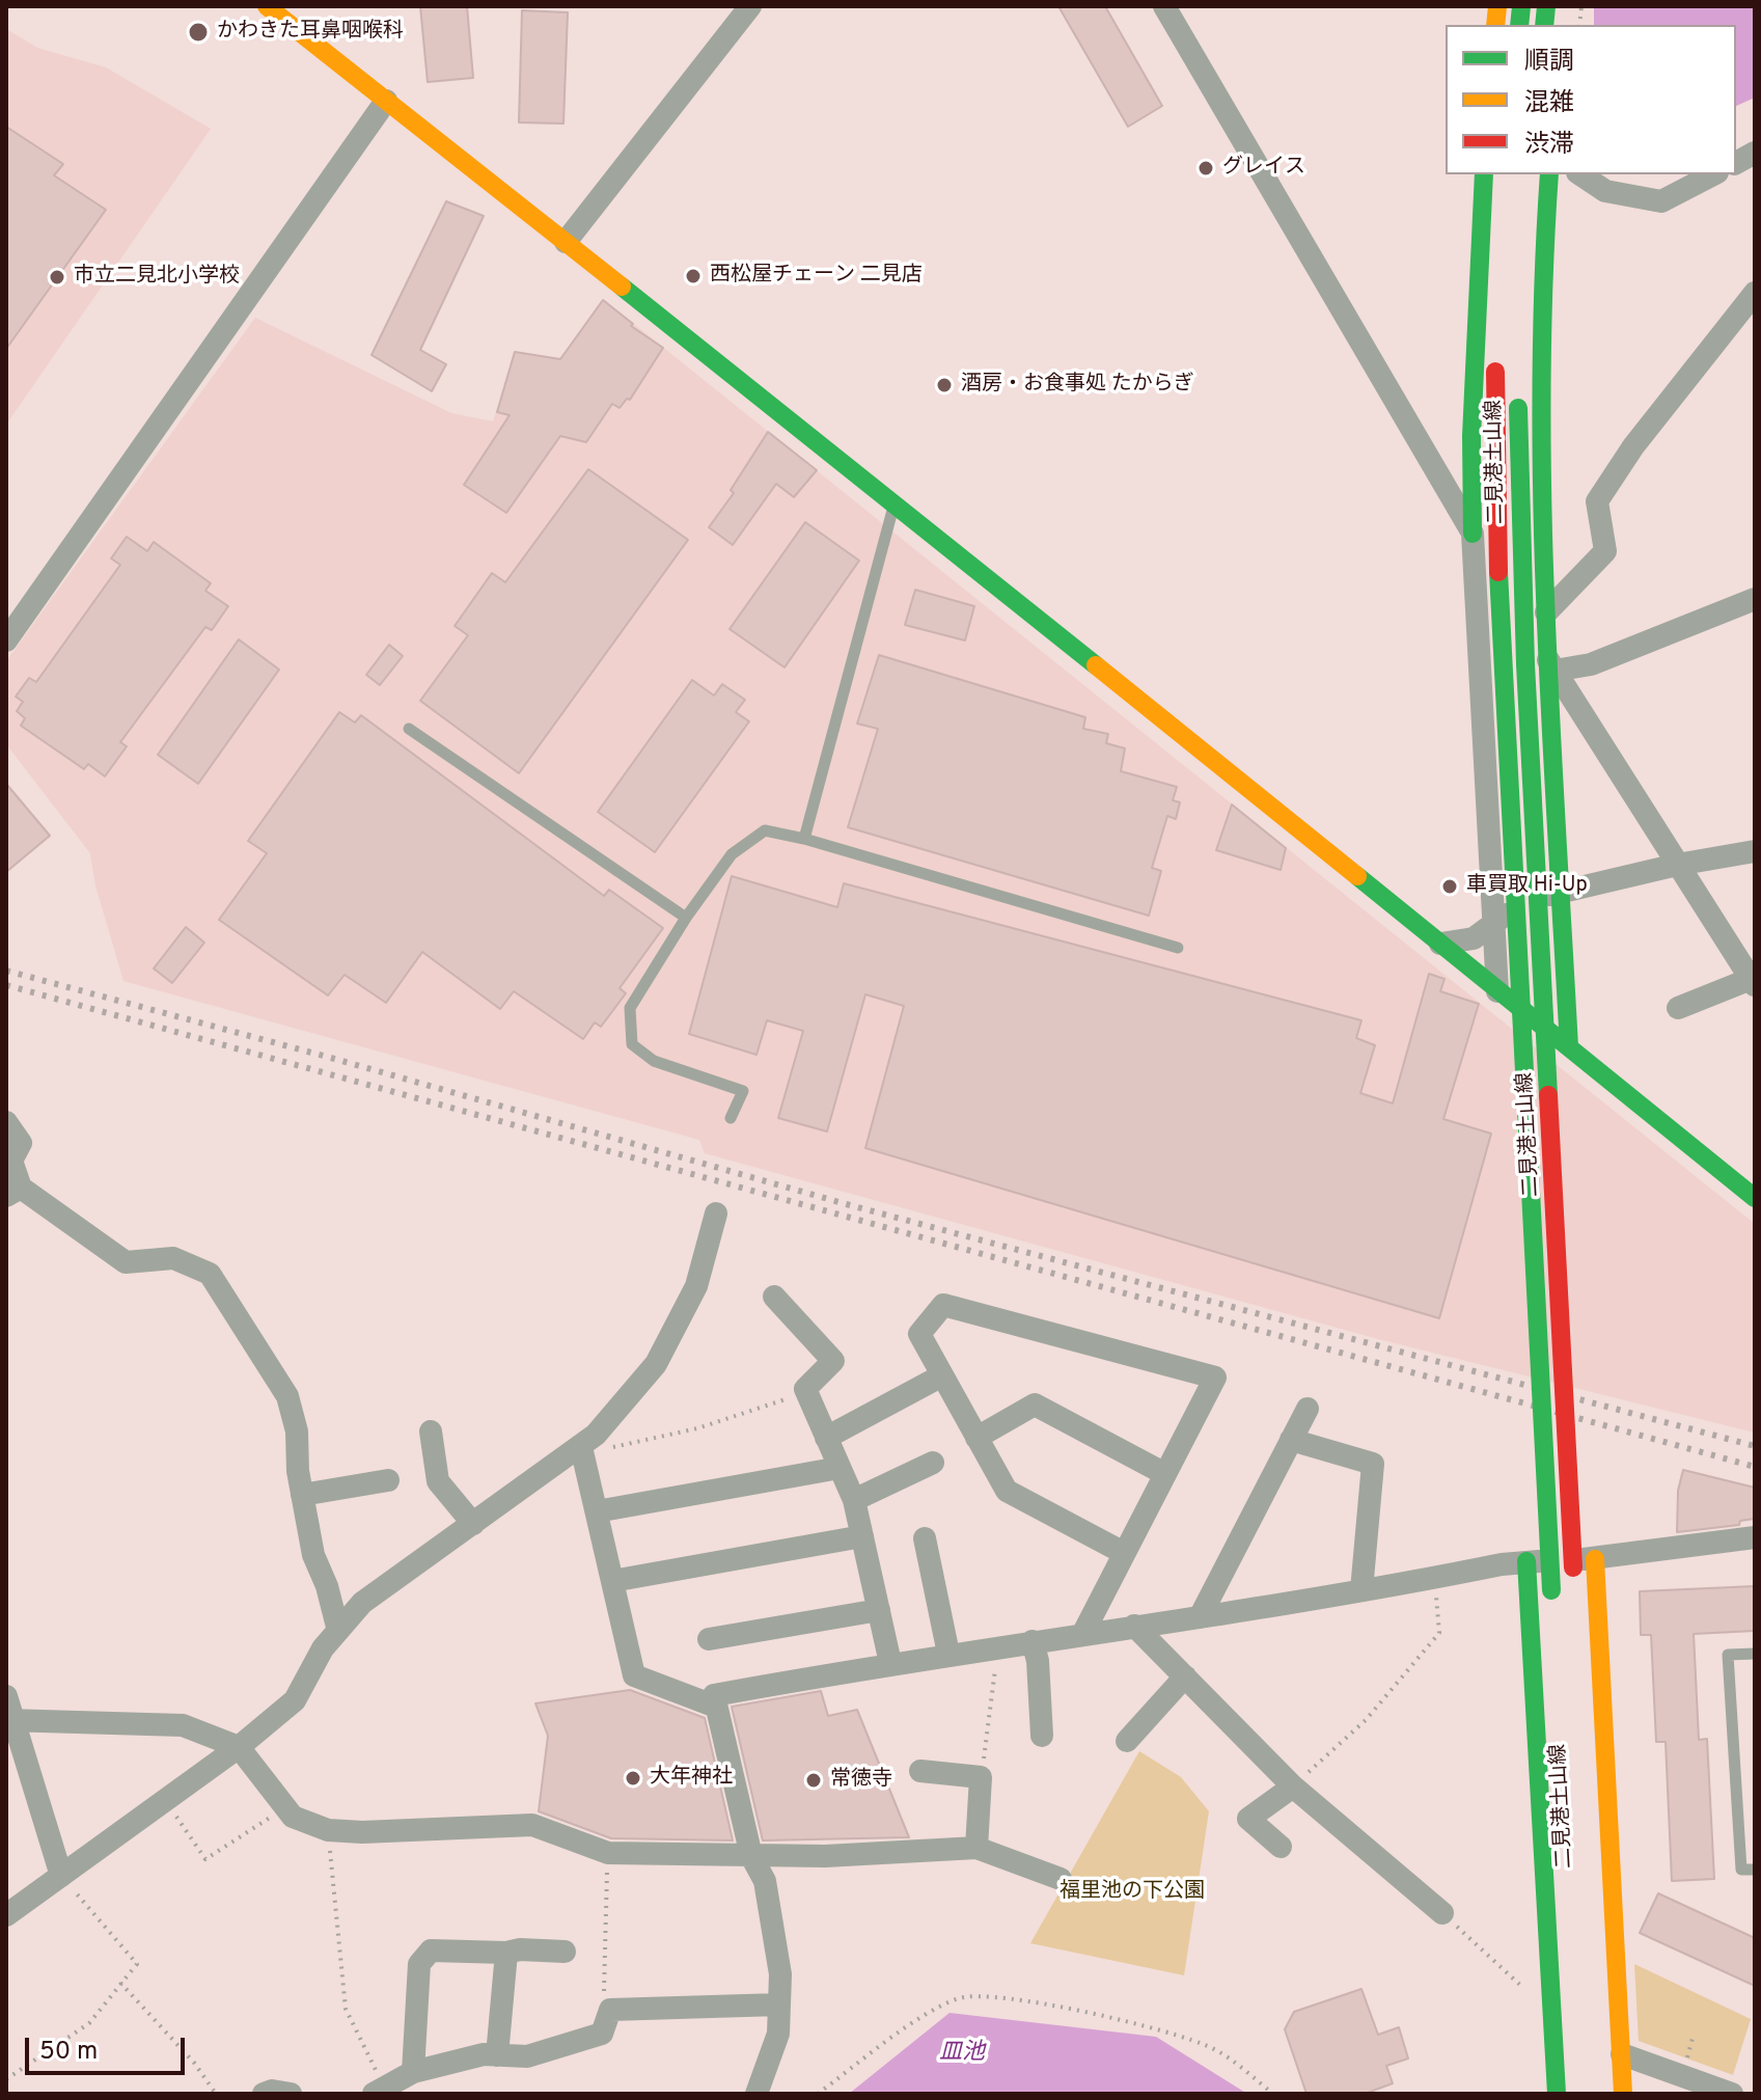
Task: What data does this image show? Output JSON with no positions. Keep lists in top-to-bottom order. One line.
{"streets":{"main road":["二見港土山線"]},"water":["皿池"],"parks":["福里池の下公園"],"places":["かわきた耳鼻咽喉科","グレイス","西松屋チェーン 二見店","市立二見北小学校","酒房・お食事処 たからぎ","車買取 Hi-Up","大年神社","常徳寺"],"legend":["順調","混雑","渋滞"],"scale_bar":"50 m"}
